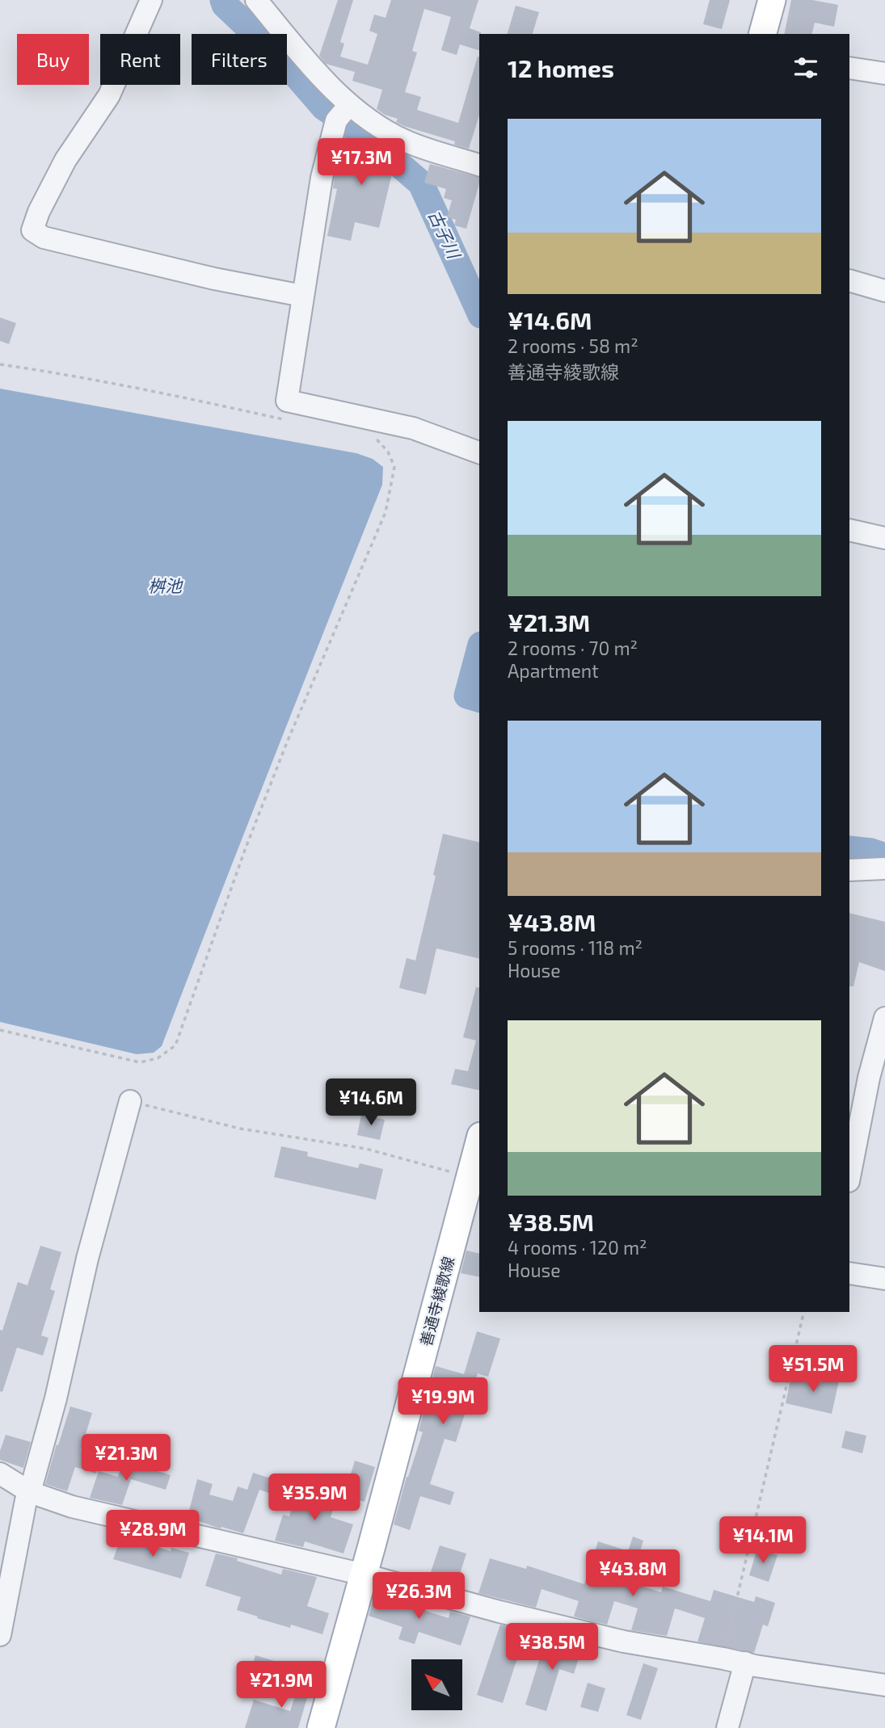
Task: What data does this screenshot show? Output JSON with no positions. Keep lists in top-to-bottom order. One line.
{"streets":{"main road":["善通寺綾歌線"]},"water":["古子川","桝池"],"north":"top left","page":{"chip":["Buy","Rent","Filters"],"heading":"12 homes","list":[{"name":"¥14.6M","note":"2 rooms · 58 m² · 善通寺綾歌線"},{"name":"¥21.3M","note":"2 rooms · 70 m² · Apartment"},{"name":"¥43.8M","note":"5 rooms · 118 m² · House"},{"name":"¥38.5M","note":"4 rooms · 120 m² · House"}],"price":["¥17.3M","¥14.6M","¥51.5M","¥19.9M","¥21.3M","¥35.9M","¥28.9M","¥14.1M","¥43.8M","¥26.3M","¥38.5M","¥21.9M"]}}
